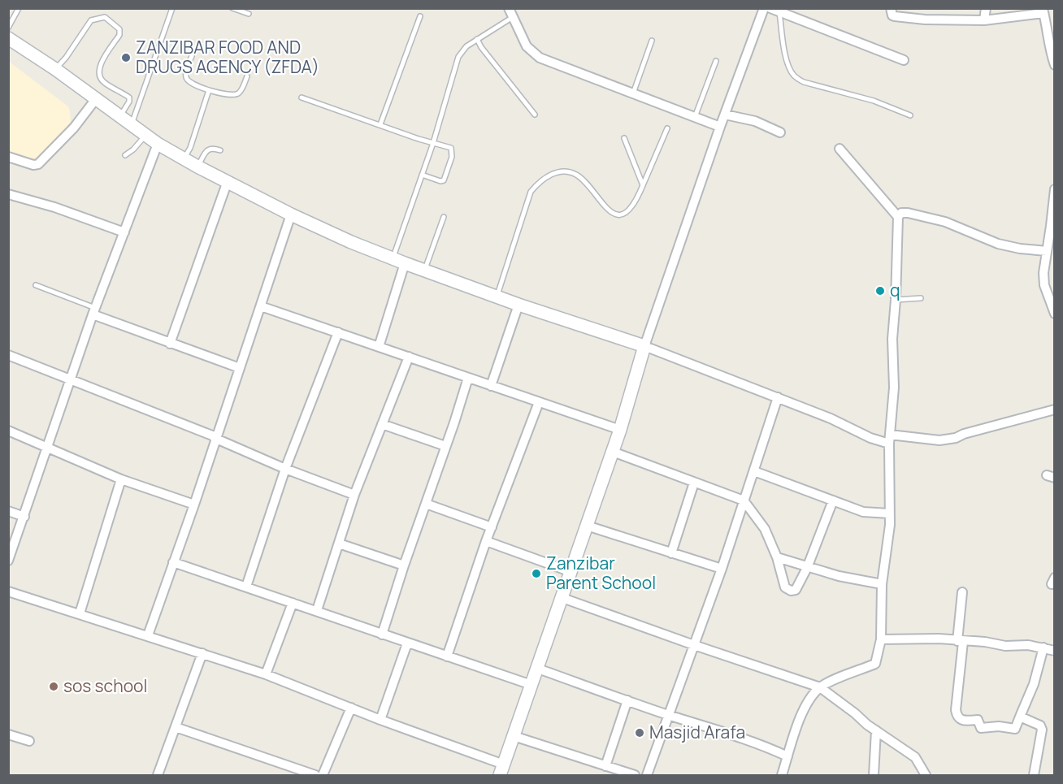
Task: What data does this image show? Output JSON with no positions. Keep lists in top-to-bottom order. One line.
{"places":["ZANZIBAR FOOD AND DRUGS AGENCY (ZFDA)","q","Zanzibar Parent School","sos school","Masjid Arafa"]}
